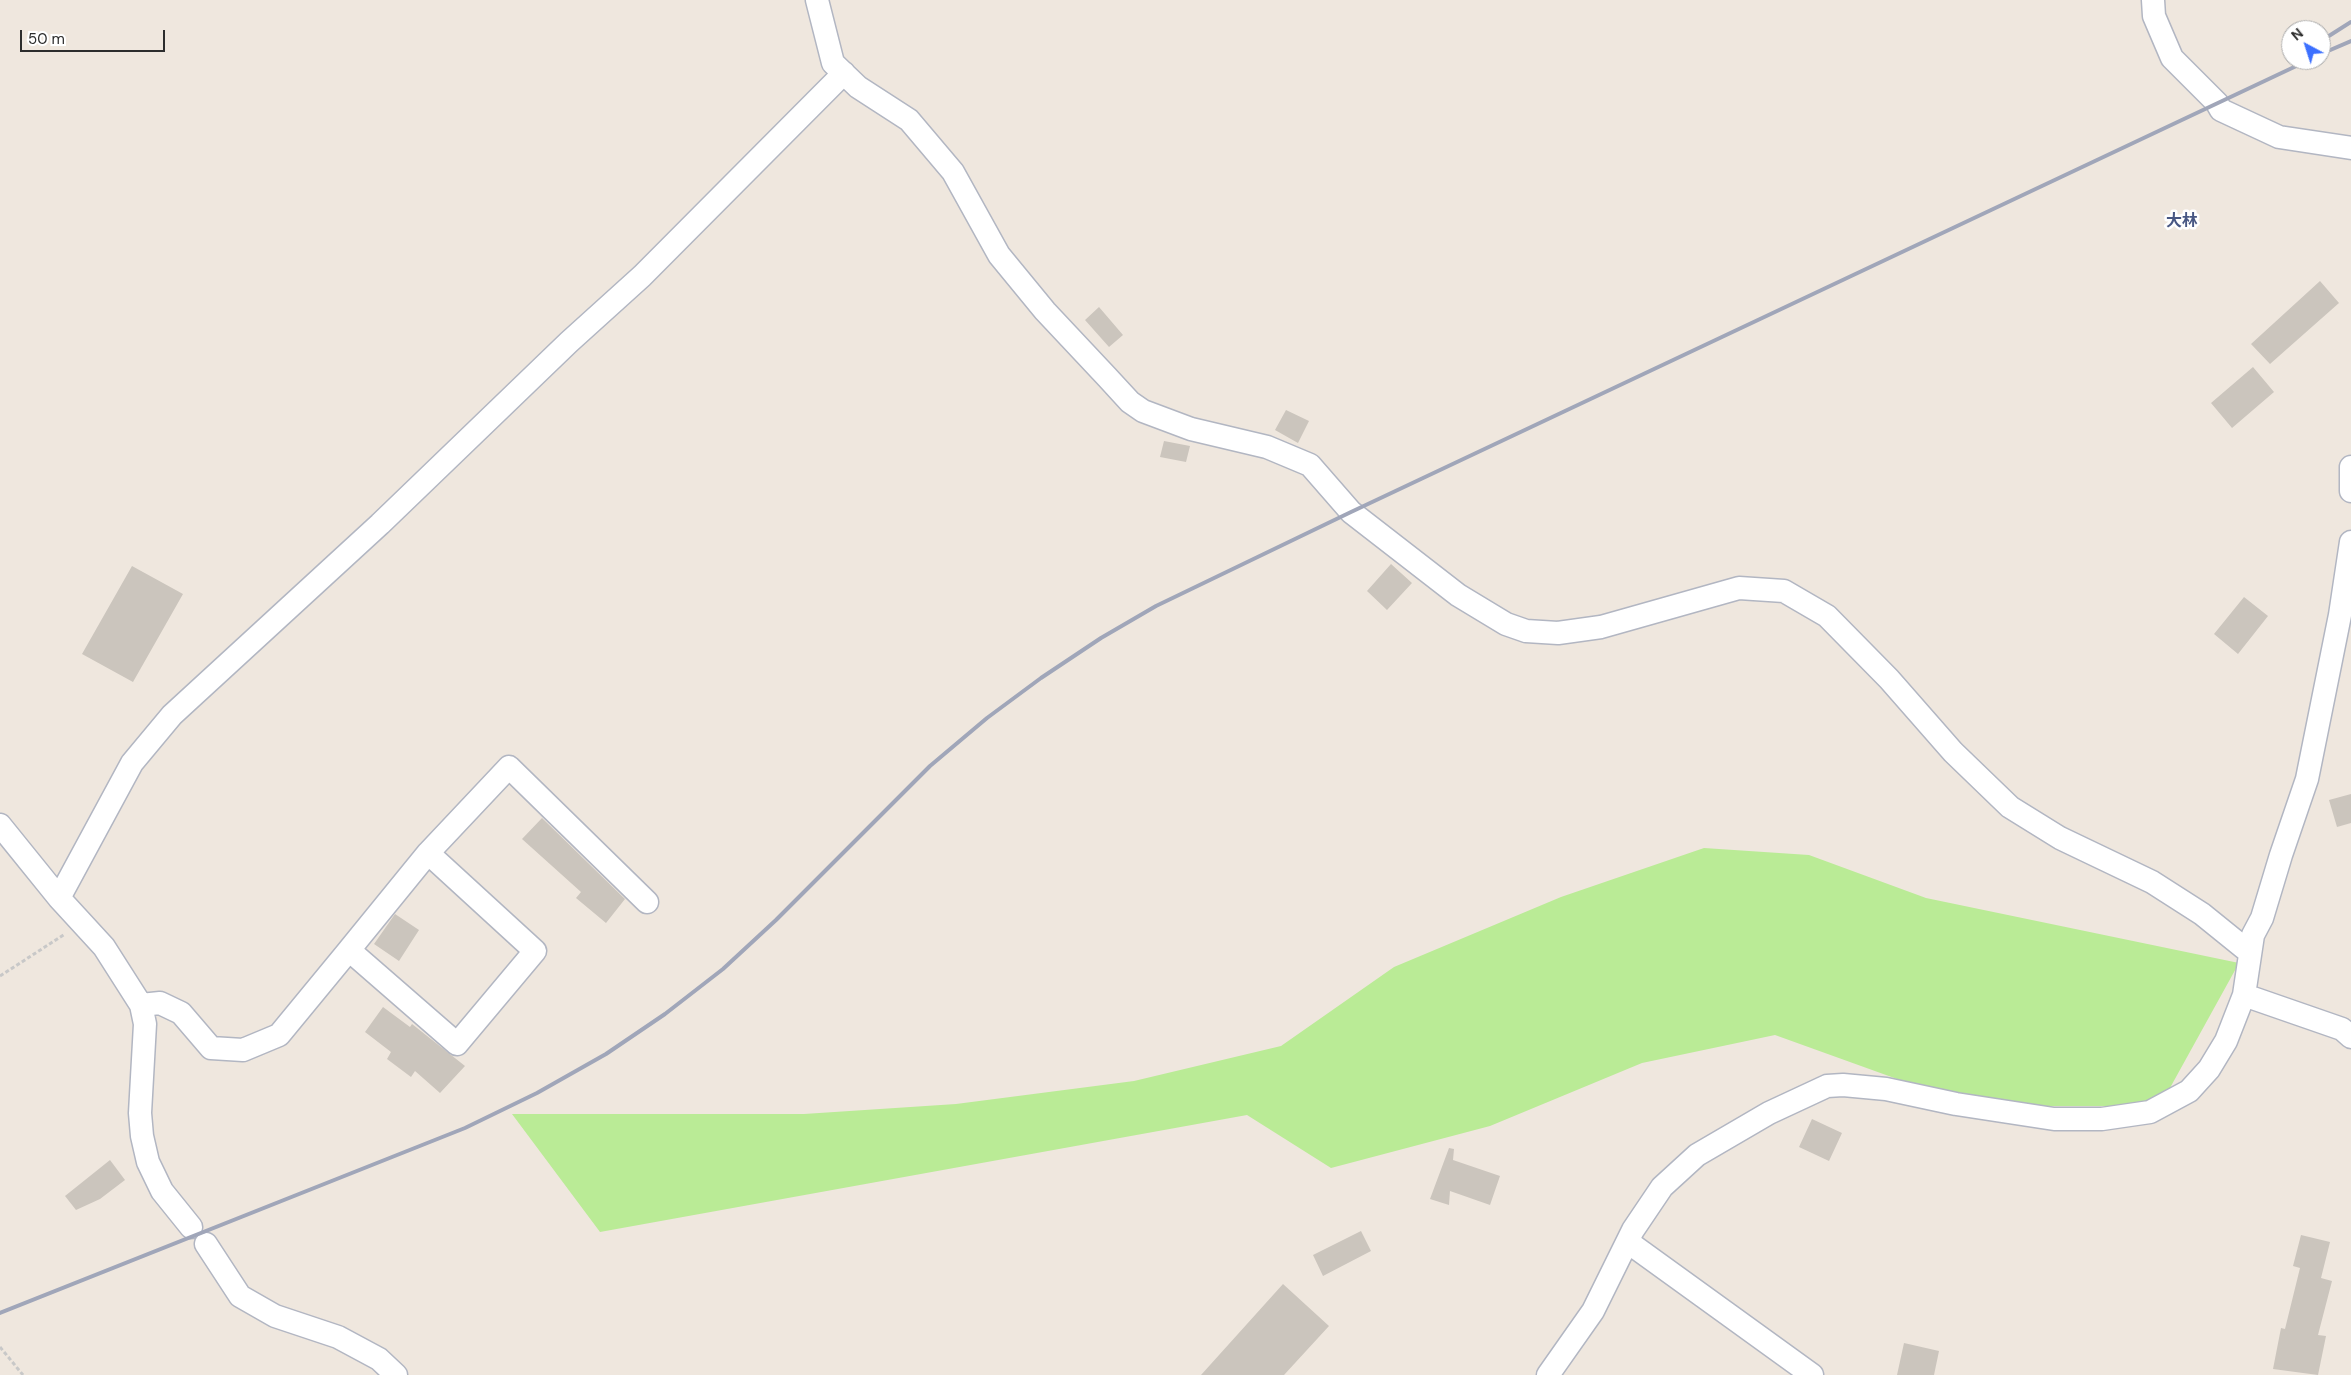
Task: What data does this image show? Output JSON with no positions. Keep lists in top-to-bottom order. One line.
{"districts":["大林"],"scale_bar":"50 m","north":"top left"}
